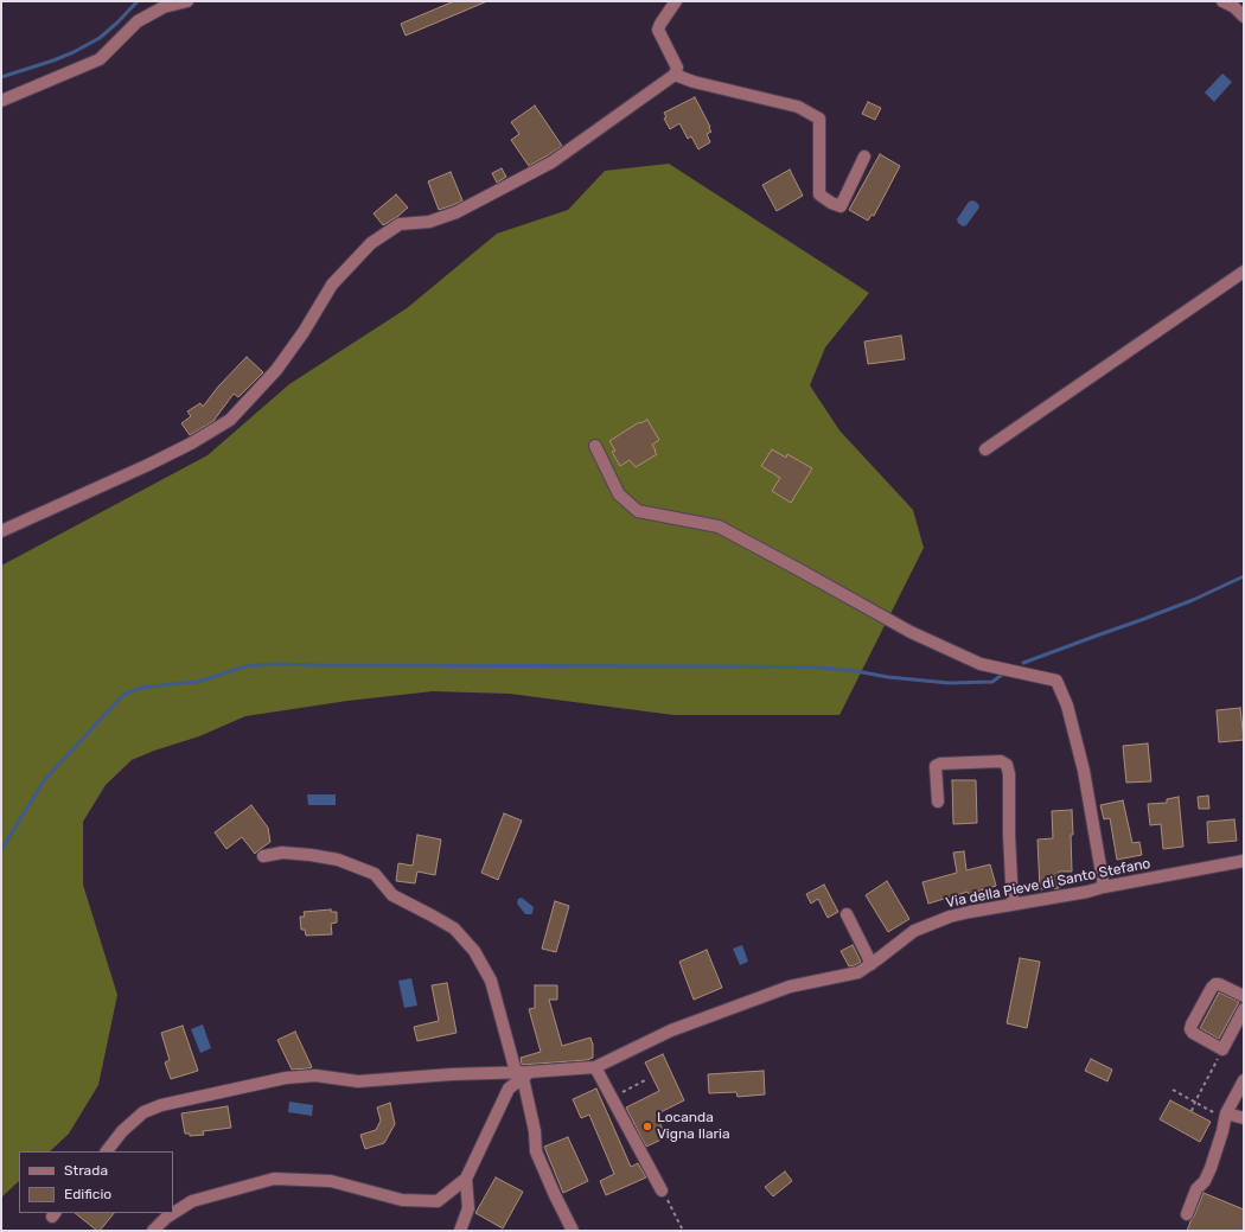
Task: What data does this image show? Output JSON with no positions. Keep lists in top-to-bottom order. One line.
{"streets":{"street":["Via della Pieve di Santo Stefano"]},"places":["Locanda Vigna Ilaria"],"legend":["Strada","Edificio"]}
